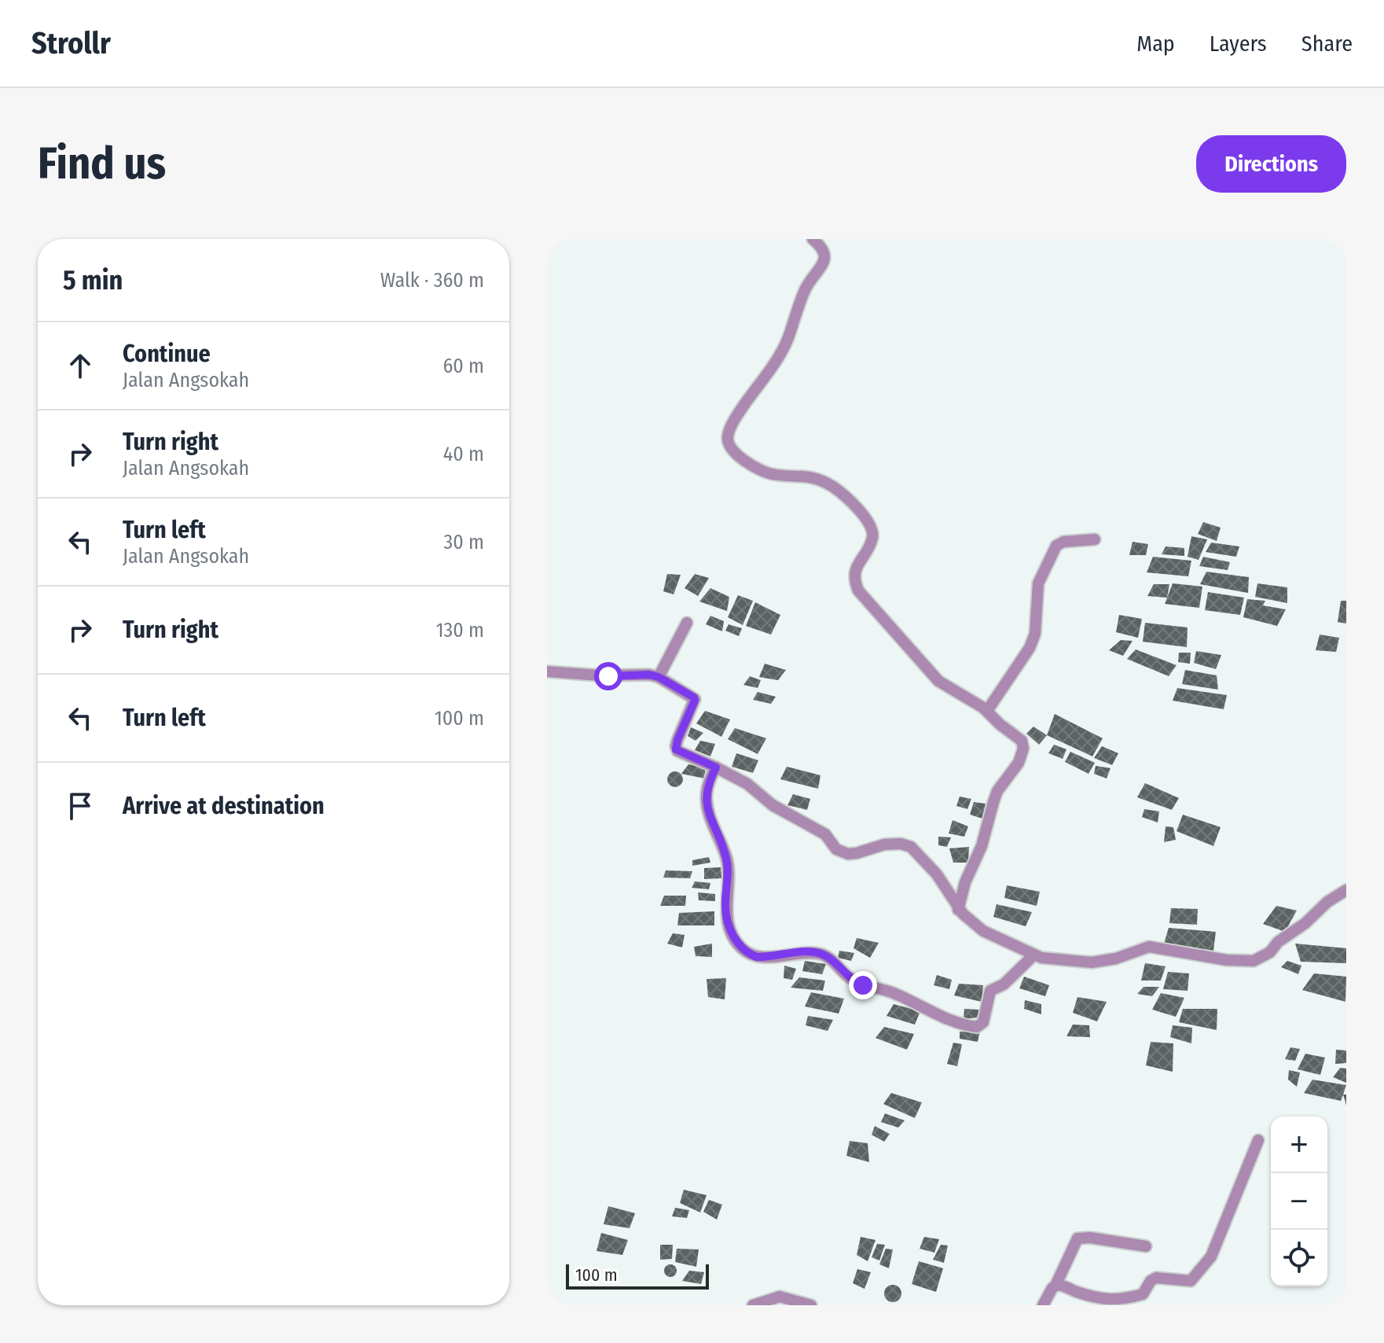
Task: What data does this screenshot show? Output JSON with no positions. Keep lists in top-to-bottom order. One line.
{"scale_bar":"100 m","page":{"header":"Strollr","nav":["Map","Layers","Share"],"buttons":"Directions","title":"Find us","heading":["5 min","Walk · 360 m"],"list":[["Continue","Jalan Angsokah","60 m"],["Turn right","Jalan Angsokah","40 m"],["Turn left","Jalan Angsokah","30 m"],["Turn right","130 m"],["Turn left","100 m"],"Arrive at destination"],"map_buttons":["+","−"],"scale":"100 m"}}
